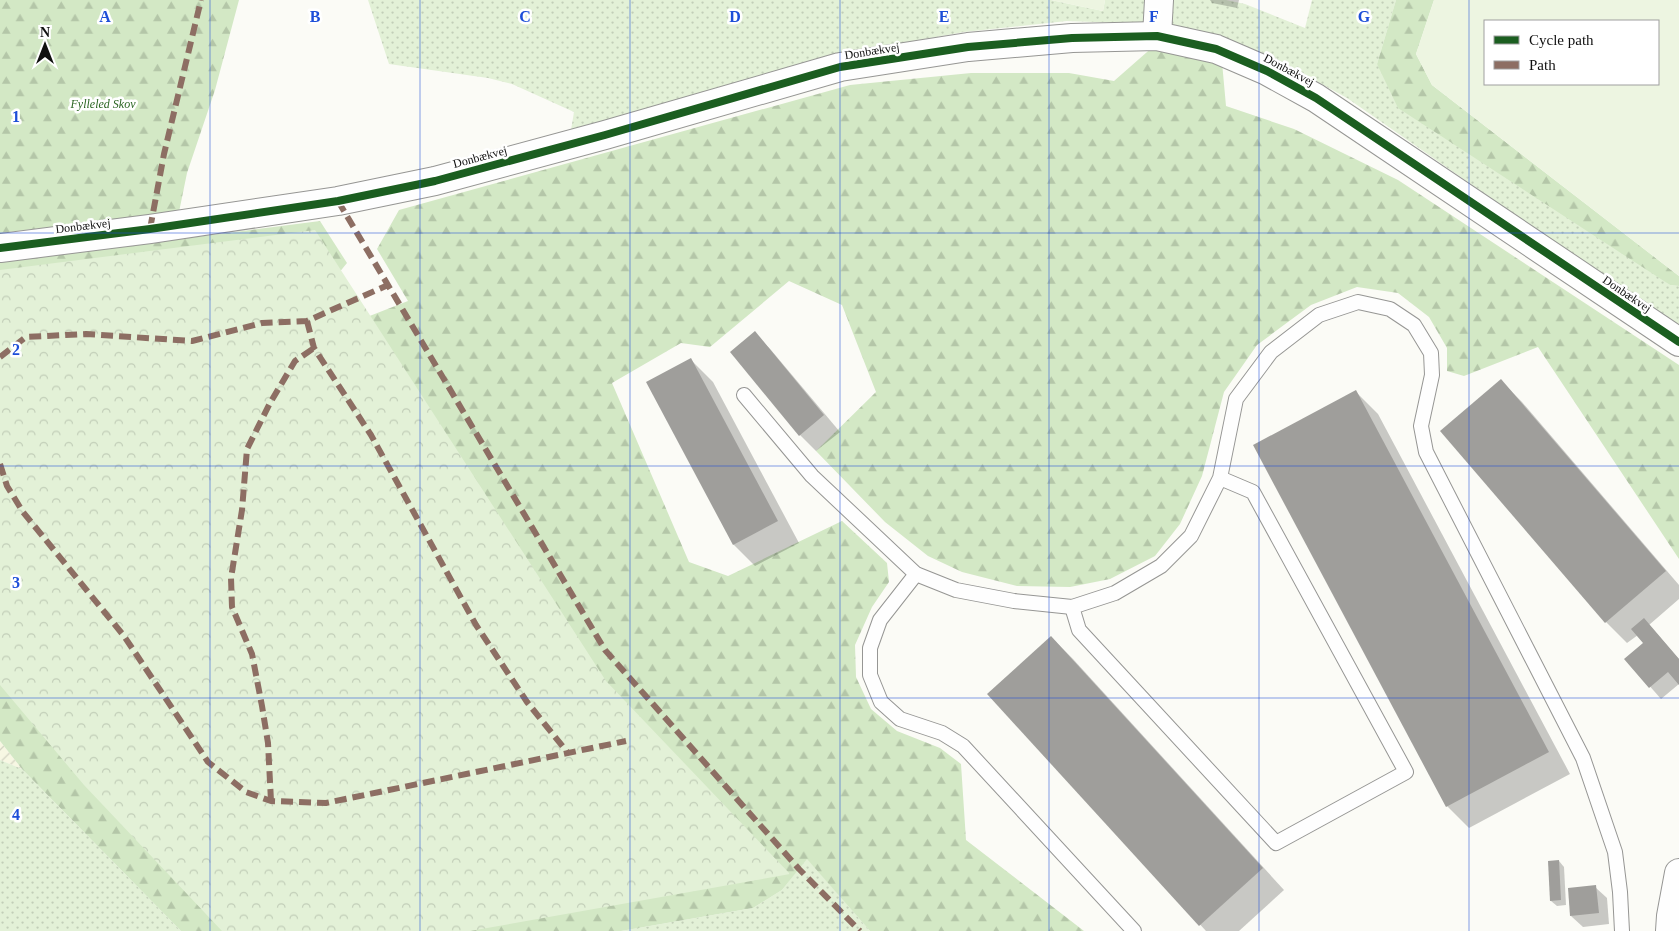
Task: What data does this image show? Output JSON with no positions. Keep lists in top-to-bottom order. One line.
{"streets":{"street":["Donbækvej"]},"parks":["Fylleled Skov"],"legend":["Cycle path","Path"],"north":"top","grid":{"columns":["A","B","C","D","E","F","G"],"rows":["1","2","3","4"]}}
